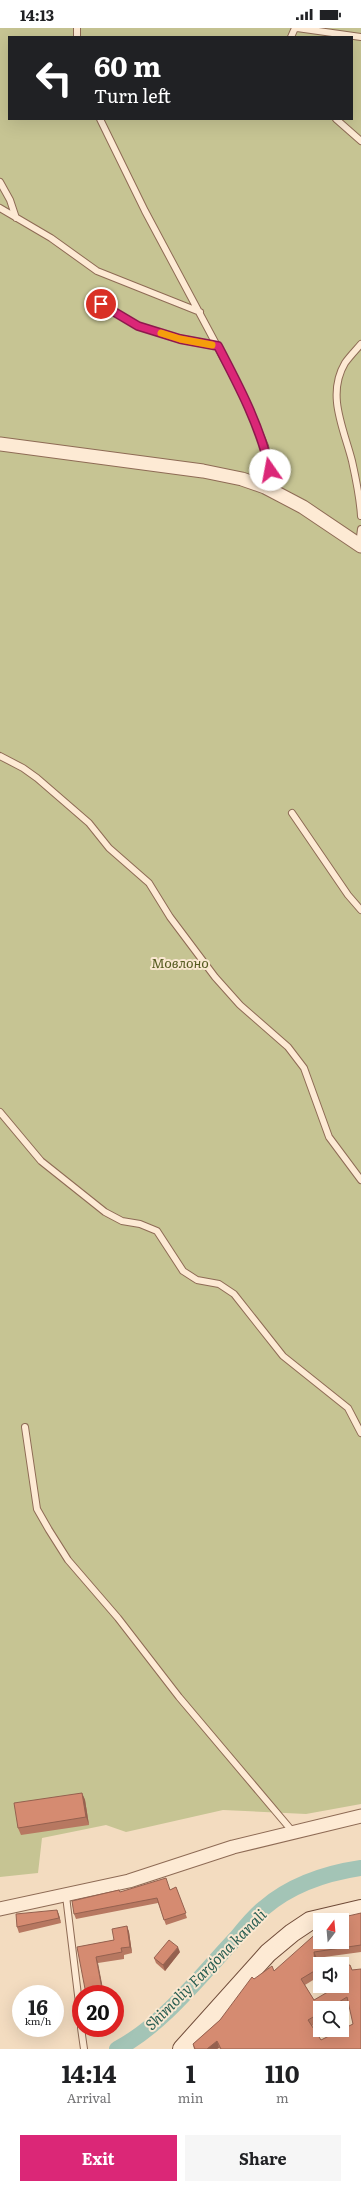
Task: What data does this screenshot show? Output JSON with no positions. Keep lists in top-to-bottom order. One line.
{"water":["Shimoliy Fargʻona kanali"],"parks":["Мовлоно"],"north":"top","page":{"status":"14:13","turn":["60 m","Turn left"],"speed":"16 km/h","limit":"20","eta":["14:14","Arrival","1","min","110","m"],"buttons":["Exit","Share"]}}
